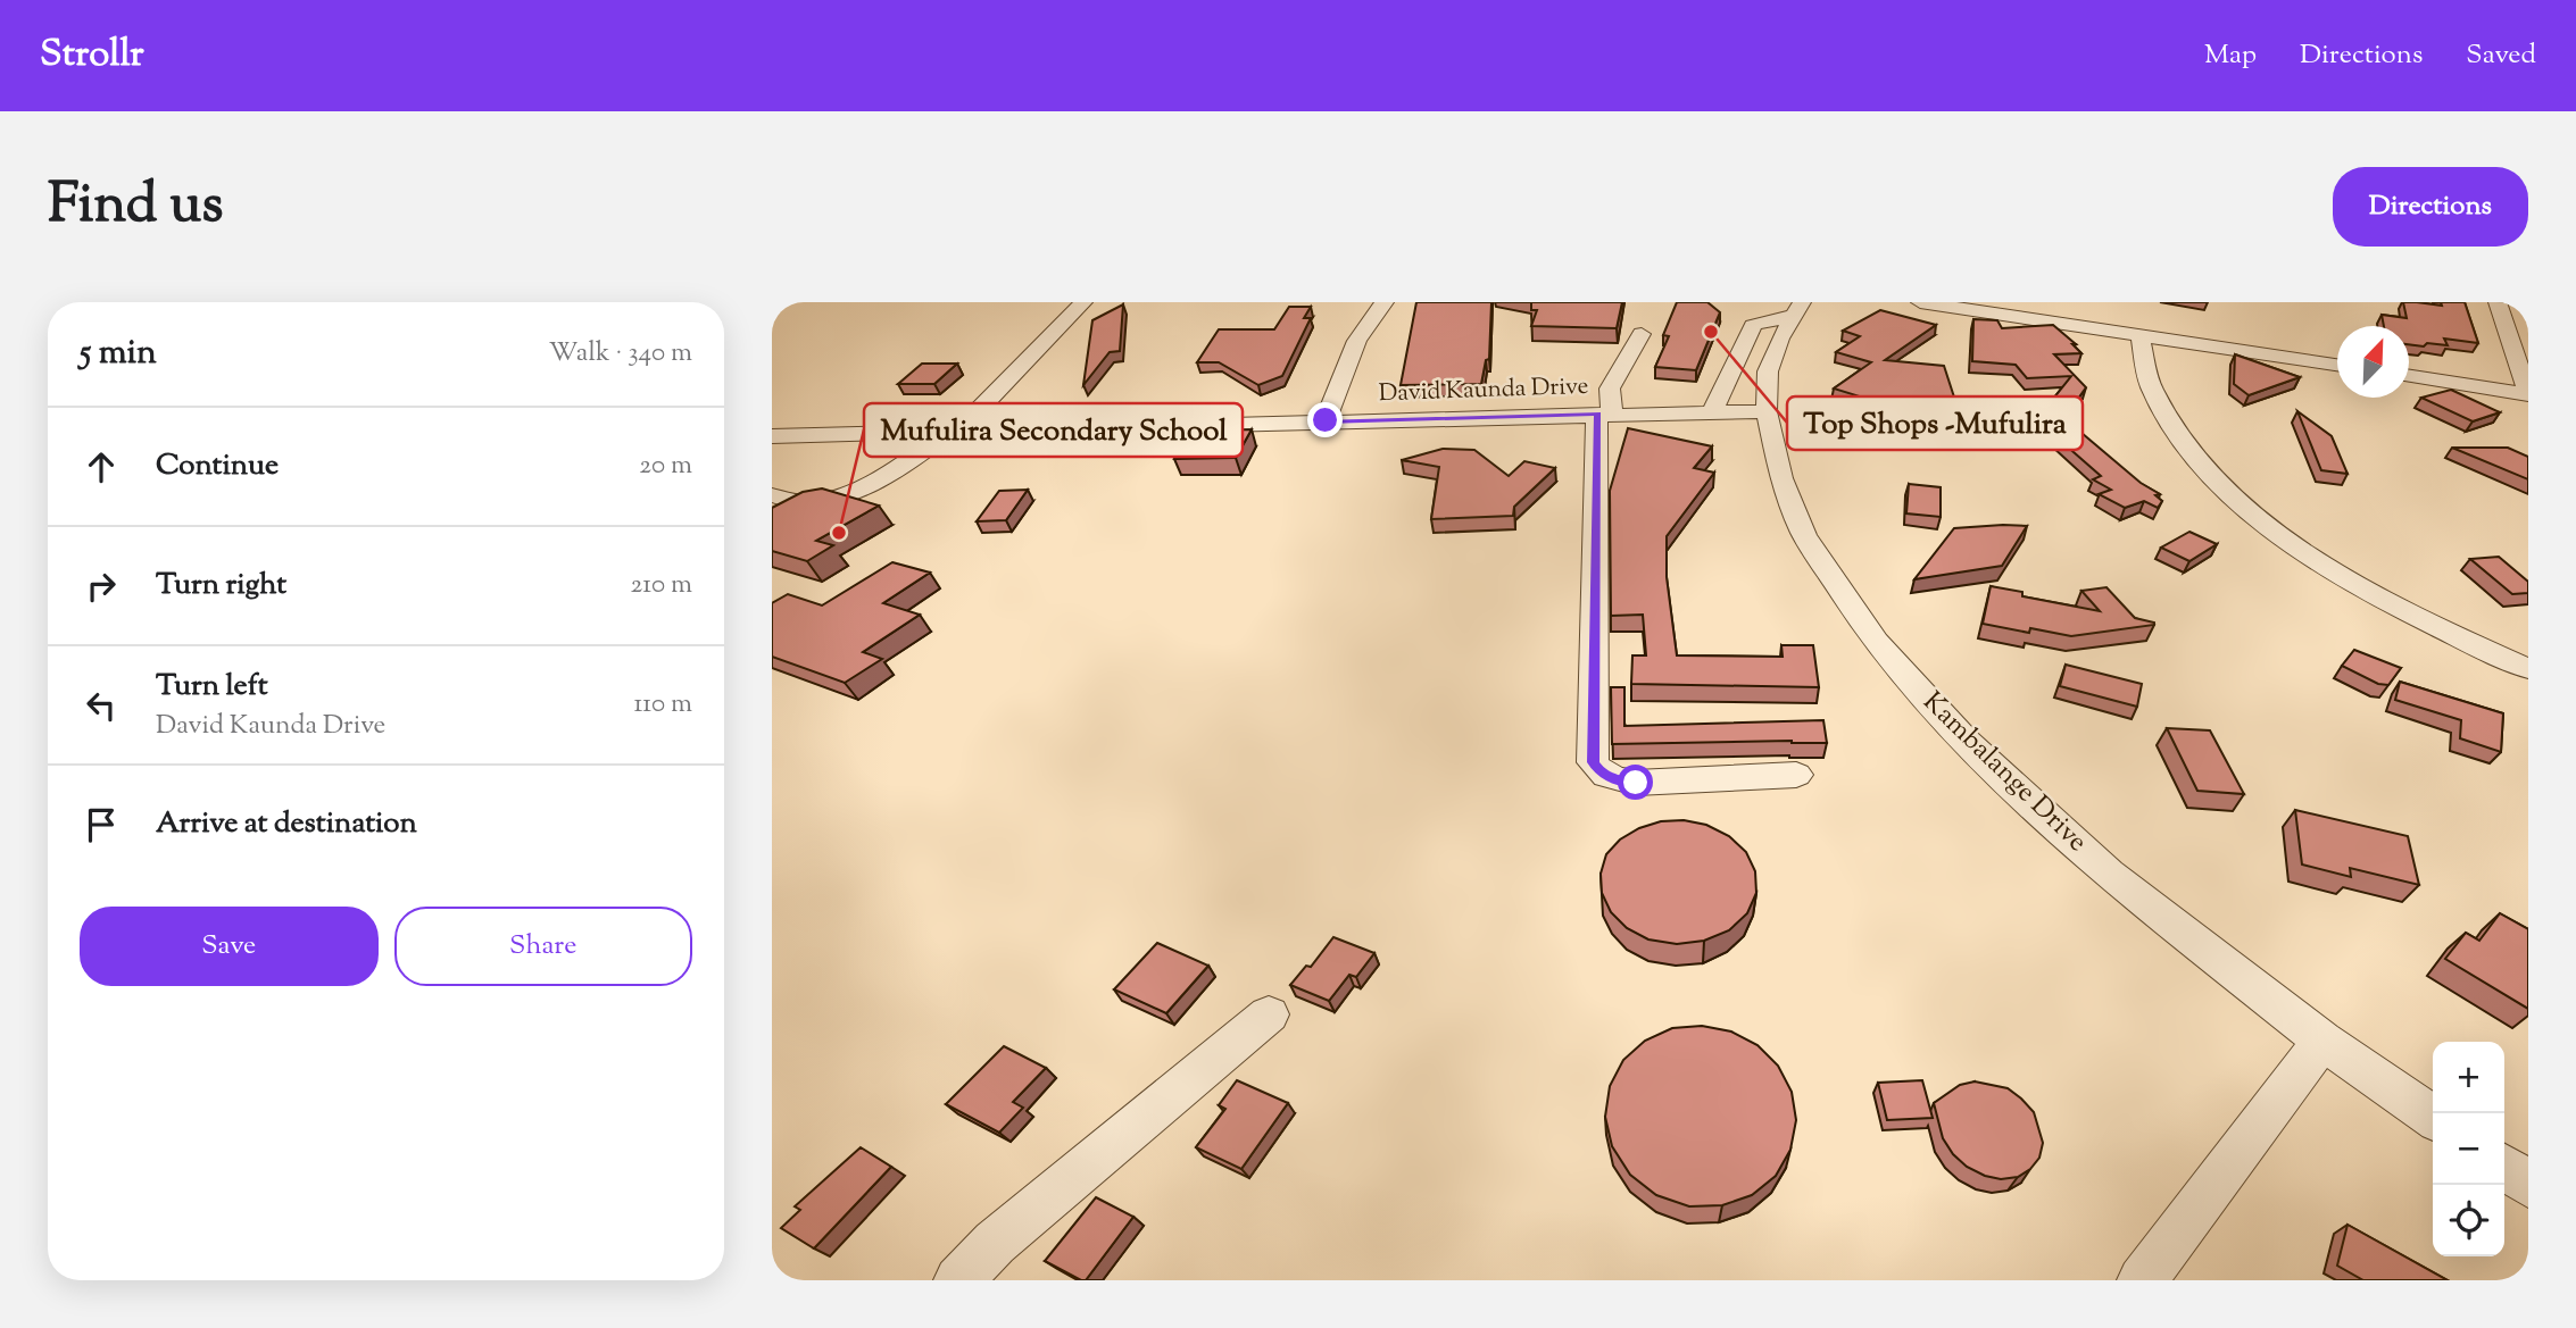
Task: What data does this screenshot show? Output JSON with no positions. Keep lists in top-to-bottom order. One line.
{"streets":{"street":["David Kaunda Drive","Kambalange Drive"]},"crossings":[["David Kaunda Drive","Kambalange Drive"]],"places":["Top Shops -Mufulira","Mufulira Secondary School"],"north":"top right","page":{"header":"Strollr","nav":["Map","Directions","Saved"],"title":"Find us","buttons":["Directions",["Save","Share"]],"heading":["5 min","Walk · 340 m"],"list":[["Continue","20 m"],["Turn right","210 m"],["Turn left","David Kaunda Drive","110 m"],"Arrive at destination"],"map_buttons":["+","−"]}}
